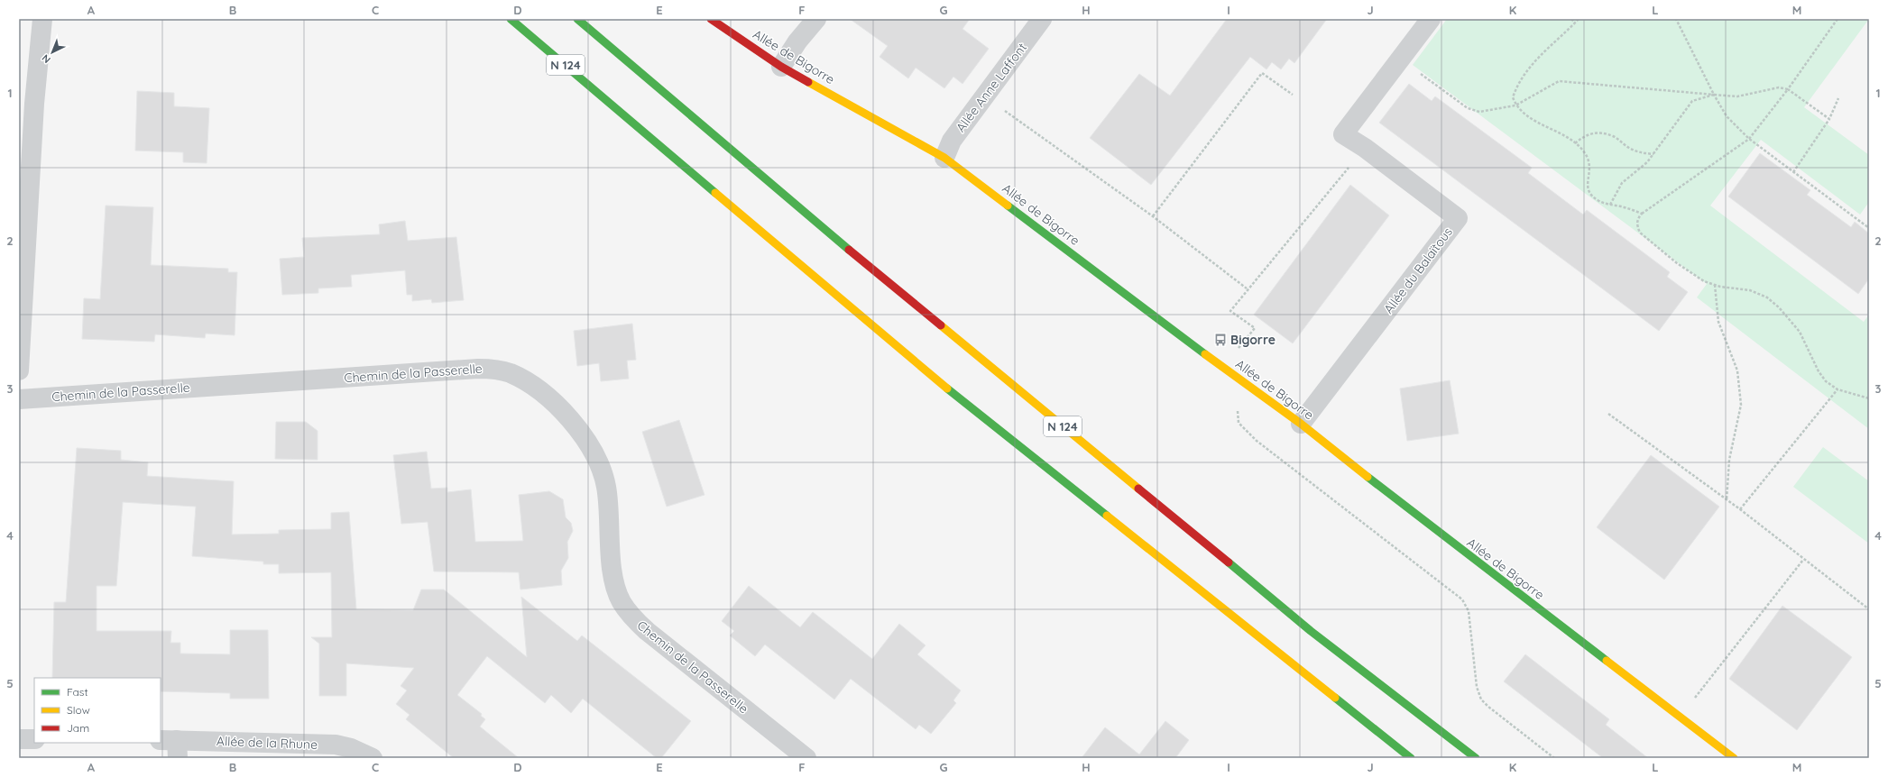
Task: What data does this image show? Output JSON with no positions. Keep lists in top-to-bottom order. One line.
{"streets":{"main road":["Allée de Bigorre","N 124"],"street":["Allée Anne Laffont","Allée du Balaïtous","Chemin de la Passerelle","Allée de la Rhune"]},"crossings":[["Allée de Bigorre","Allée Anne Laffont"],["Allée de Bigorre","Allée du Balaïtous"]],"places":{"bus stop":["Bigorre"]},"legend":["Fast","Slow","Jam"],"north":"bottom left","grid":{"columns":["A","B","C","D","E","F","G","H","I","J","K","L","M"],"rows":["1","2","3","4","5"]}}
